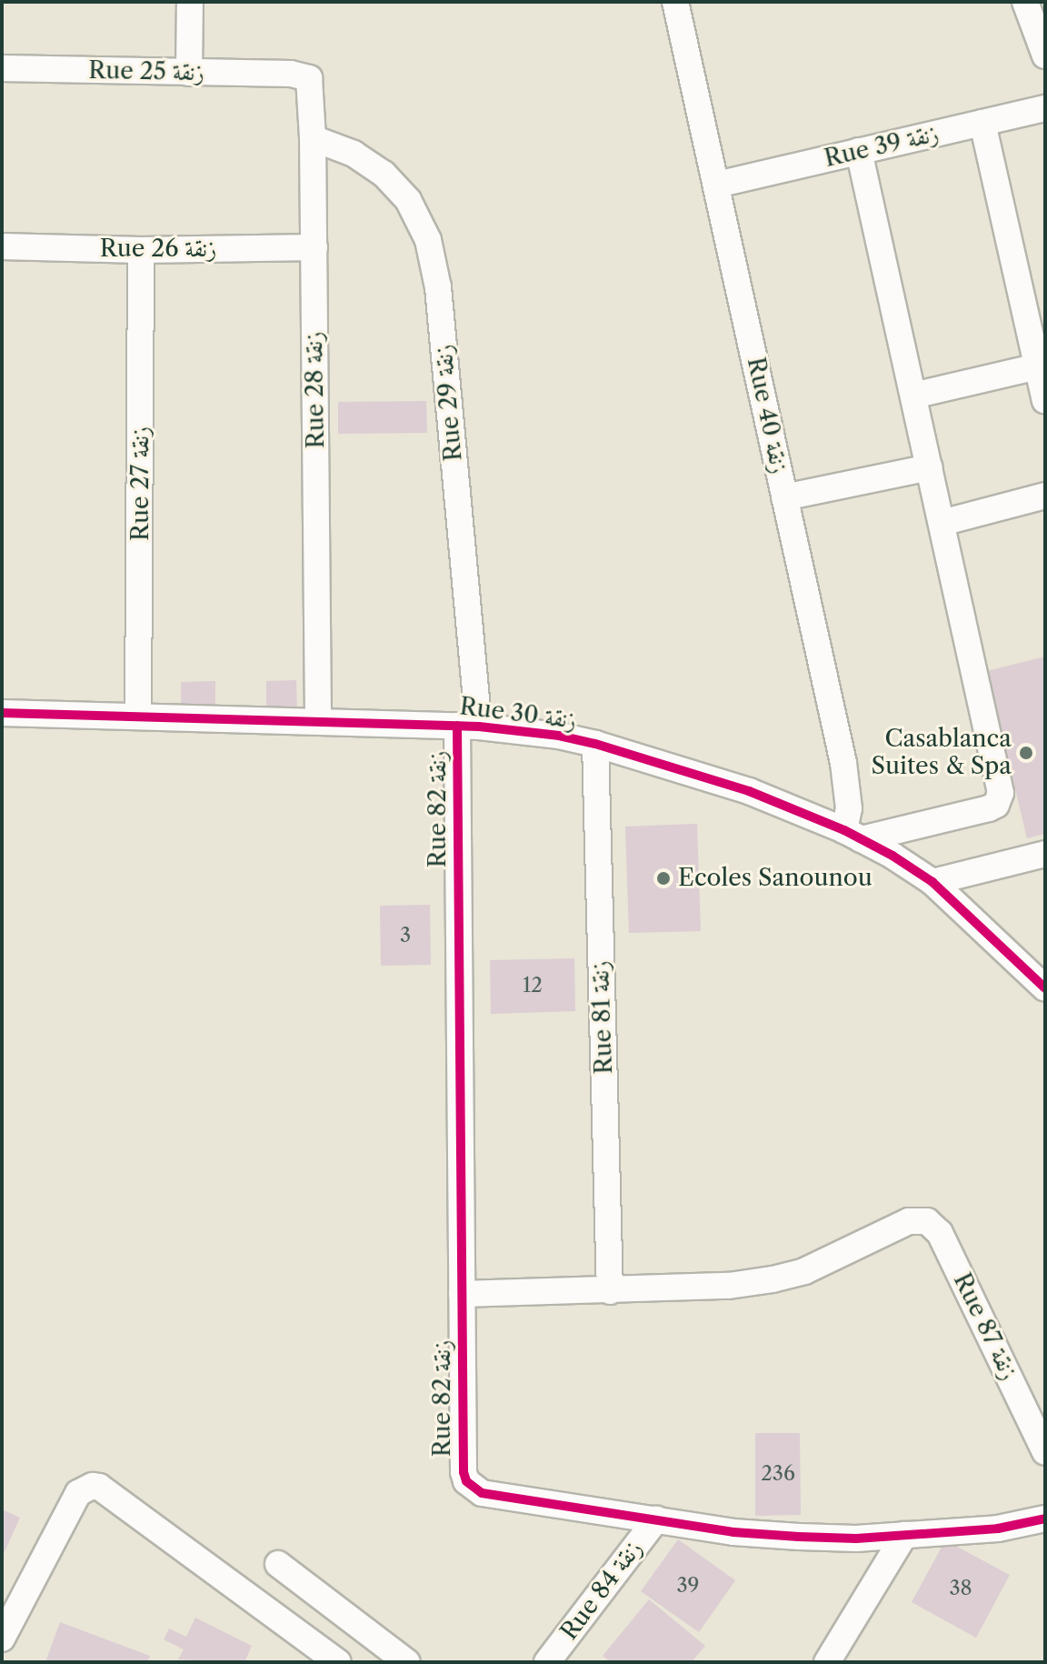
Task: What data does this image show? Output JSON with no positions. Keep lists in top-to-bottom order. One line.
{"streets":{"street":["Rue 25 زنقة","Rue 39 زنقة","Rue 26 زنقة","Rue 28 زنقة","Rue 29 زنقة","Rue 40 زنقة","Rue 27 زنقة","Rue 30 زنقة","Rue 82 زنقة","Rue 81 زنقة","Rue 87 زنقة","Rue 84 زنقة"]},"crossings":[["Rue 25 زنقة","Rue 28 زنقة"],["Rue 39 زنقة","Rue 40 زنقة"],["Rue 26 زنقة","Rue 28 زنقة"],["Rue 26 زنقة","Rue 27 زنقة"],["Rue 28 زنقة","Rue 29 زنقة"],["Rue 28 زنقة","Rue 30 زنقة"],["Rue 29 زنقة","Rue 30 زنقة"],["Rue 29 زنقة","Rue 82 زنقة"],["Rue 40 زنقة","Rue 30 زنقة"],["Rue 27 زنقة","Rue 30 زنقة"],["Rue 30 زنقة","Rue 82 زنقة"],["Rue 30 زنقة","Rue 81 زنقة"],["Rue 82 زنقة","Rue 84 زنقة"],["Rue 81 زنقة","Rue 87 زنقة"]],"places":["Casablanca Suites & Spa","Ecoles Sanounou"],"house_numbers":["3","12","236","39","38"]}
